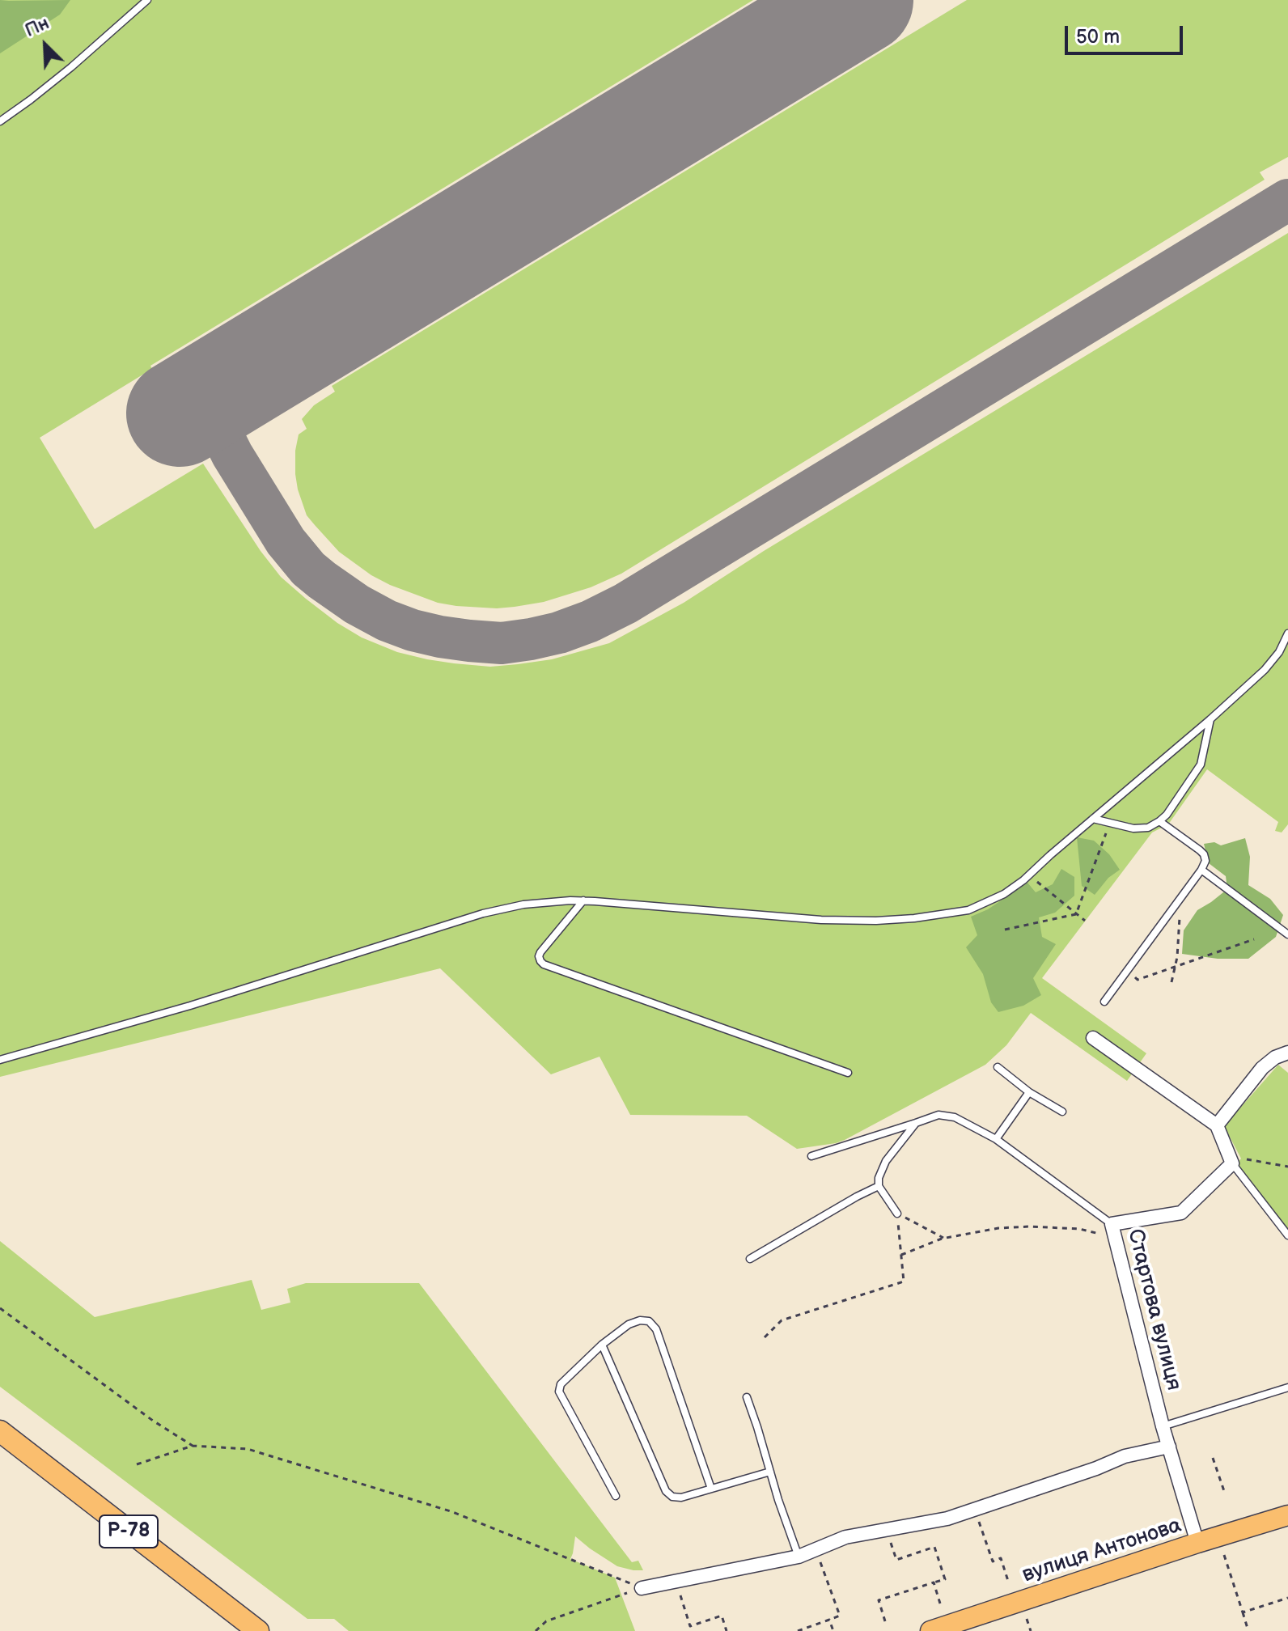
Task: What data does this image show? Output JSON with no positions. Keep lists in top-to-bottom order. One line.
{"streets":{"highway":["Р-78"],"main road":["вулиця Антонова"],"street":["Стартова вулиця"]},"crossings":[["Стартова вулиця","вулиця Антонова"]],"scale_bar":"50 m","north":"top left"}
